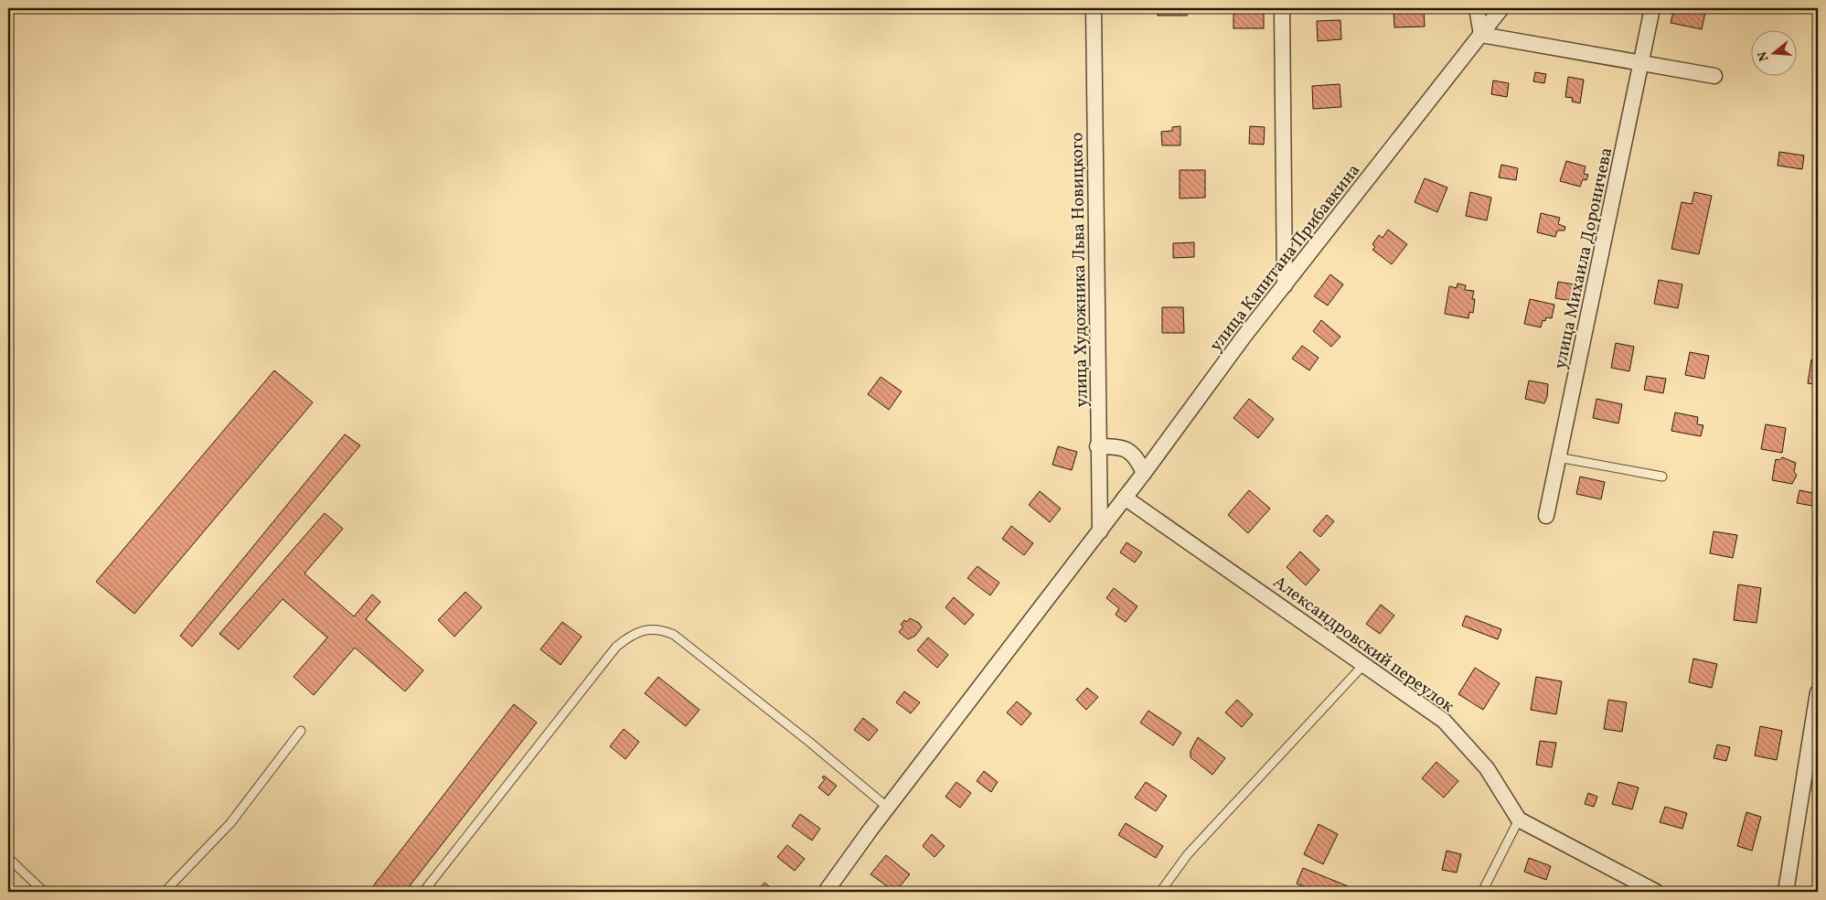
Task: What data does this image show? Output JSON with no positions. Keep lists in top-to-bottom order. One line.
{"streets":{"street":["улица Капитана Прибавкина","улица Михаила Дороничева","улица Художника Льва Новицкого","Александровский переулок"]},"crossings":[["улица Капитана Прибавкина","улица Художника Льва Новицкого"],["улица Капитана Прибавкина","Александровский переулок"]],"north":"left"}
